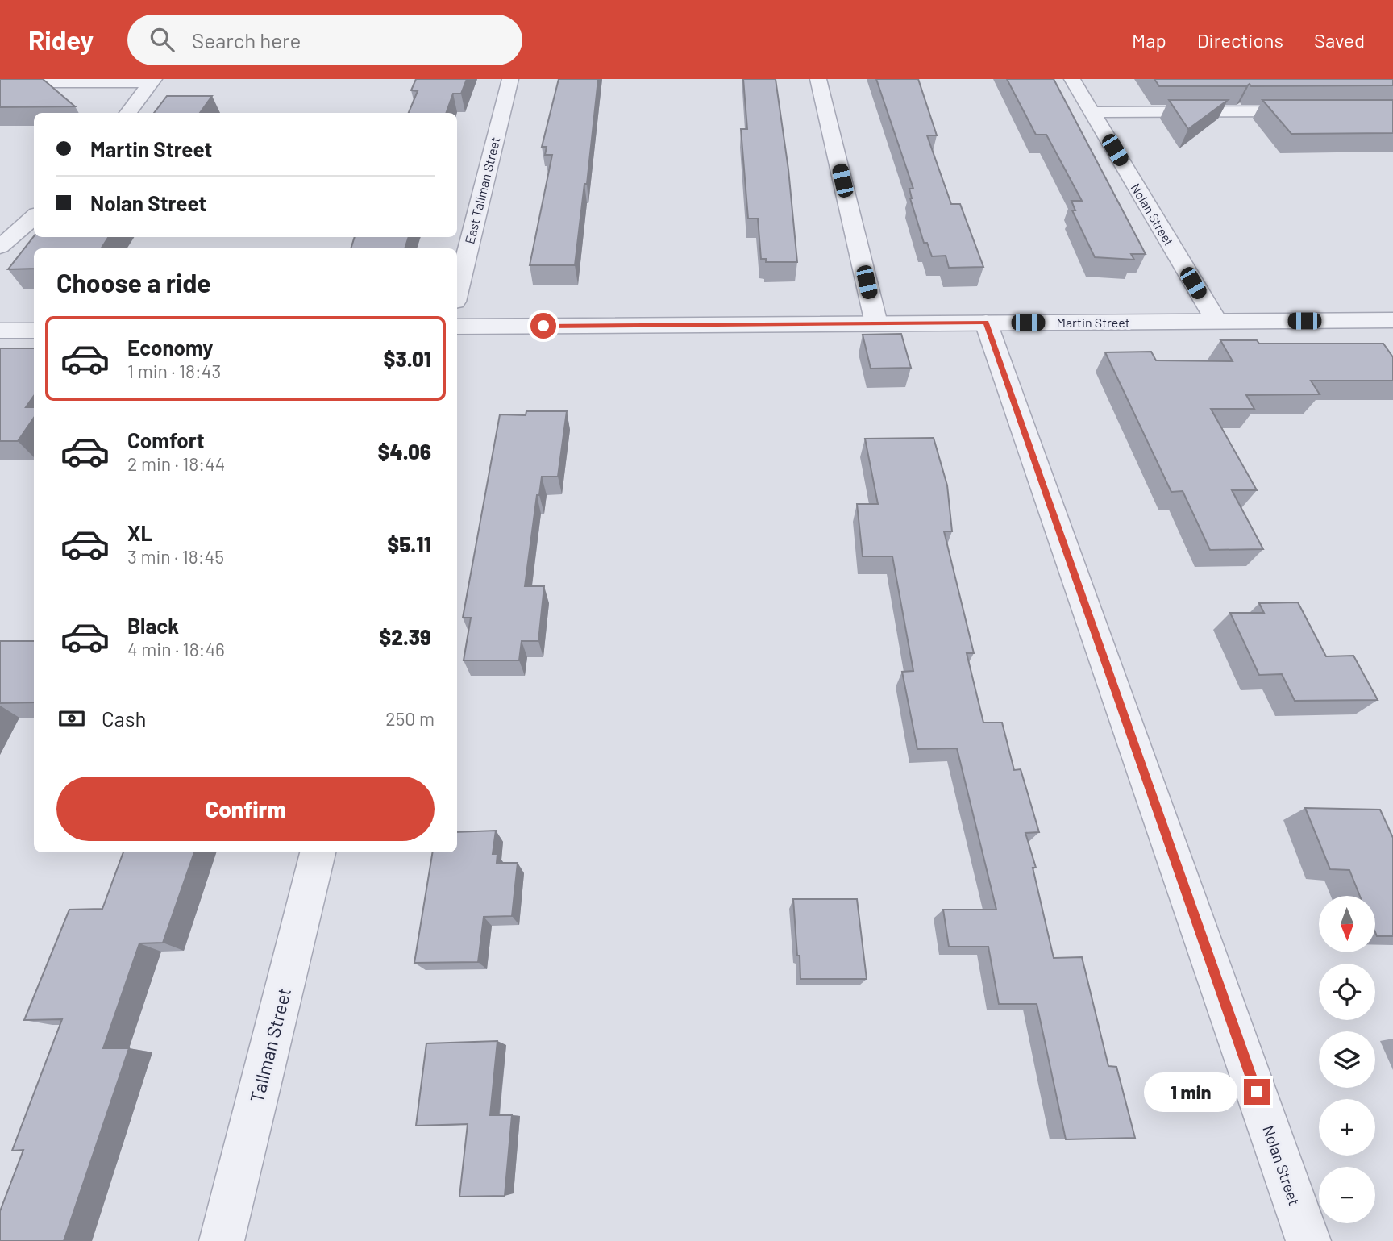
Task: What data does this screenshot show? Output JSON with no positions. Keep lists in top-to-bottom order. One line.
{"streets":{"street":["East Tallman Street","Nolan Street","Martin Street","Tallman Street"]},"crossings":[["Nolan Street","Martin Street"]],"north":"bottom","page":{"header":"Ridey","search":"Search here","nav":["Map","Directions","Saved"],"banner":["Martin Street","Nolan Street"],"heading":"Choose a ride","list":[{"name":"Economy","note":"1 min · 18:43","value":"$3.01"},{"name":"Comfort","note":"2 min · 18:44","value":"$4.06"},{"name":"XL","note":"3 min · 18:45","value":"$5.11"},{"name":"Black","note":"4 min · 18:46","value":"$2.39"}],"pay":["Cash","250 m"],"buttons":"Confirm","map_buttons":["+","−"],"bubble":"1 min"}}
